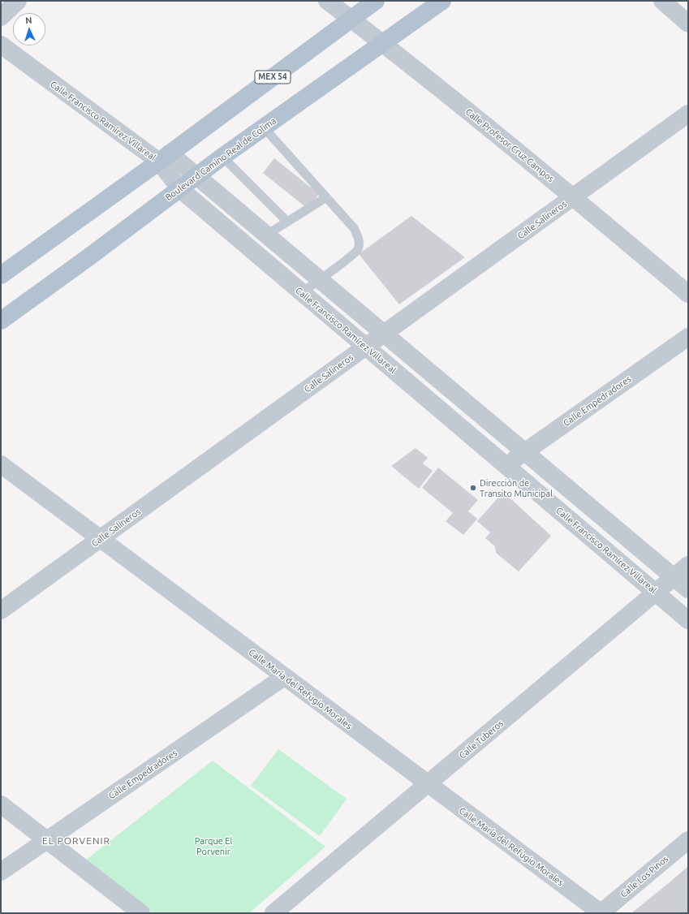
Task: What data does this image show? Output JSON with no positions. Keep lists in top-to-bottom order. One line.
{"streets":{"main road":["MEX 54","Boulevard Camino Real de Colima"],"street":["Calle Francisco Ramírez Villareal","Calle Profesor Cruz Campos","Calle Salineros","Calle Empedradores","Calle María del Refugio Morales","Calle Tuberos","Calle Los Pinos"]},"crossings":[["MEX 54","Calle Francisco Ramírez Villareal"],["MEX 54","Calle Profesor Cruz Campos"],["Calle Francisco Ramírez Villareal","Boulevard Camino Real de Colima"],["Calle Francisco Ramírez Villareal","Calle Salineros"],["Calle Francisco Ramírez Villareal","Calle Empedradores"],["Calle Francisco Ramírez Villareal","Calle Tuberos"],["Calle Profesor Cruz Campos","Boulevard Camino Real de Colima"],["Calle Profesor Cruz Campos","Calle Salineros"],["Calle Salineros","Calle María del Refugio Morales"],["Calle Empedradores","Calle María del Refugio Morales"],["Calle María del Refugio Morales","Calle Tuberos"],["Calle María del Refugio Morales","Calle Los Pinos"]],"districts":["EL PORVENIR"],"parks":["Parque El Porvenir"],"places":["Dirección de Transito Municipal"],"north":"top"}
